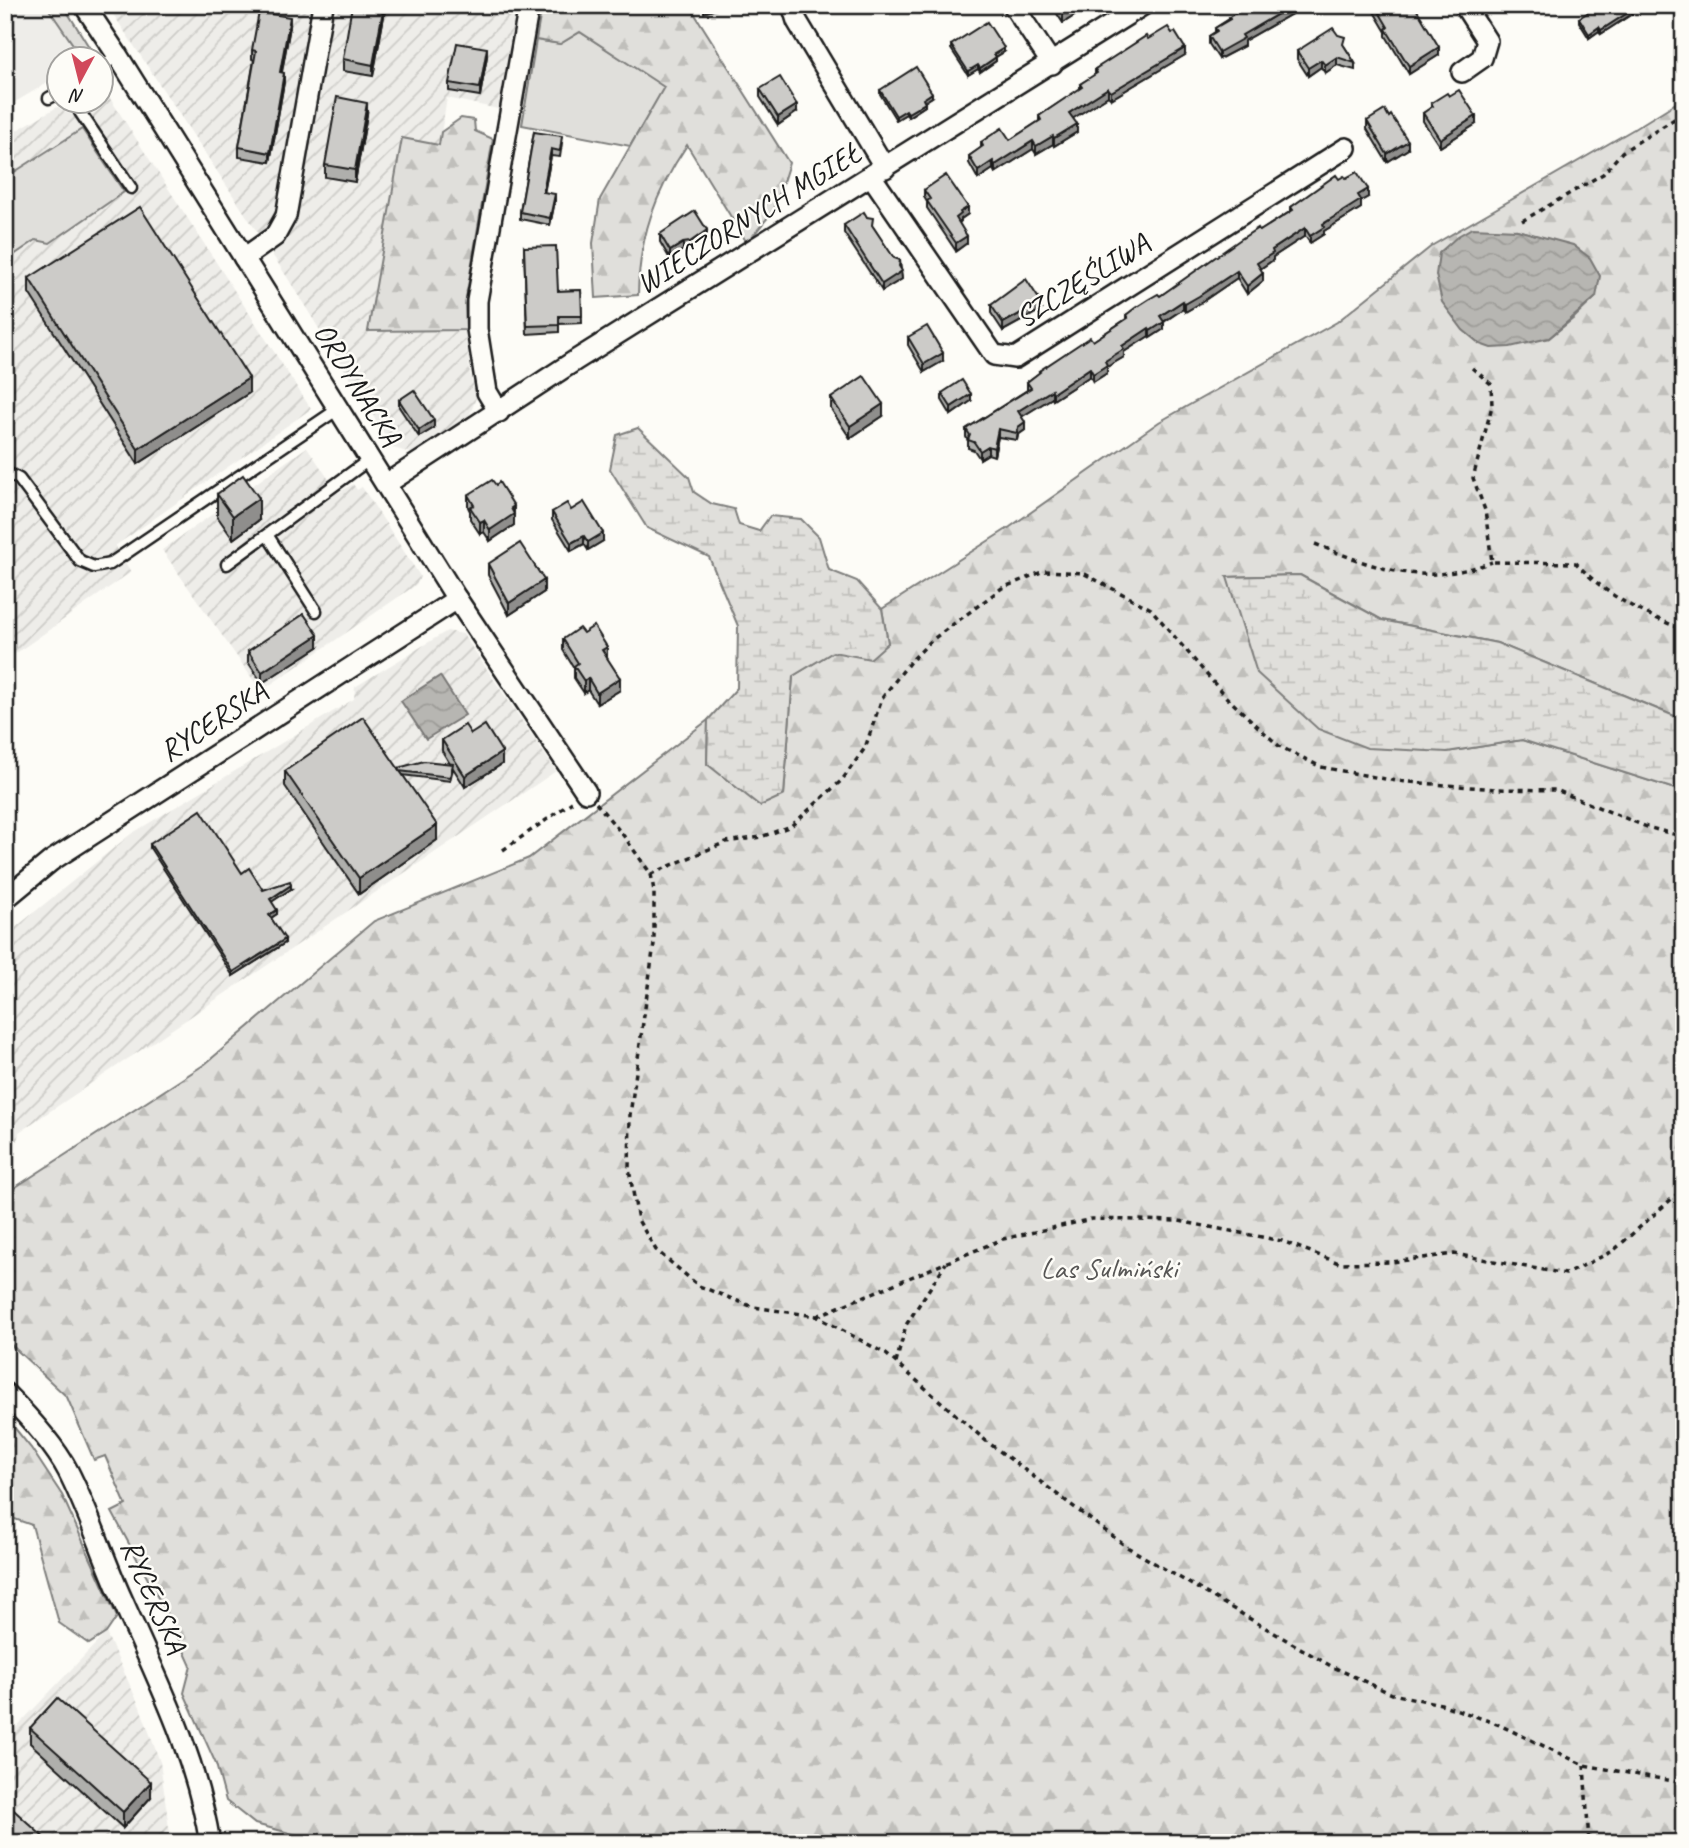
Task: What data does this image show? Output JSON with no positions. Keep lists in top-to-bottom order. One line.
{"streets":{"street":["WIECZORNYCH MGIEŁ","SZCZĘŚLIWA","ORDYNACKA","RYCERSKA"]},"crossings":[["WIECZORNYCH MGIEŁ","SZCZĘŚLIWA"],["WIECZORNYCH MGIEŁ","ORDYNACKA"],["ORDYNACKA","RYCERSKA"]],"parks":["Las Sulmiński"],"north":"bottom"}
